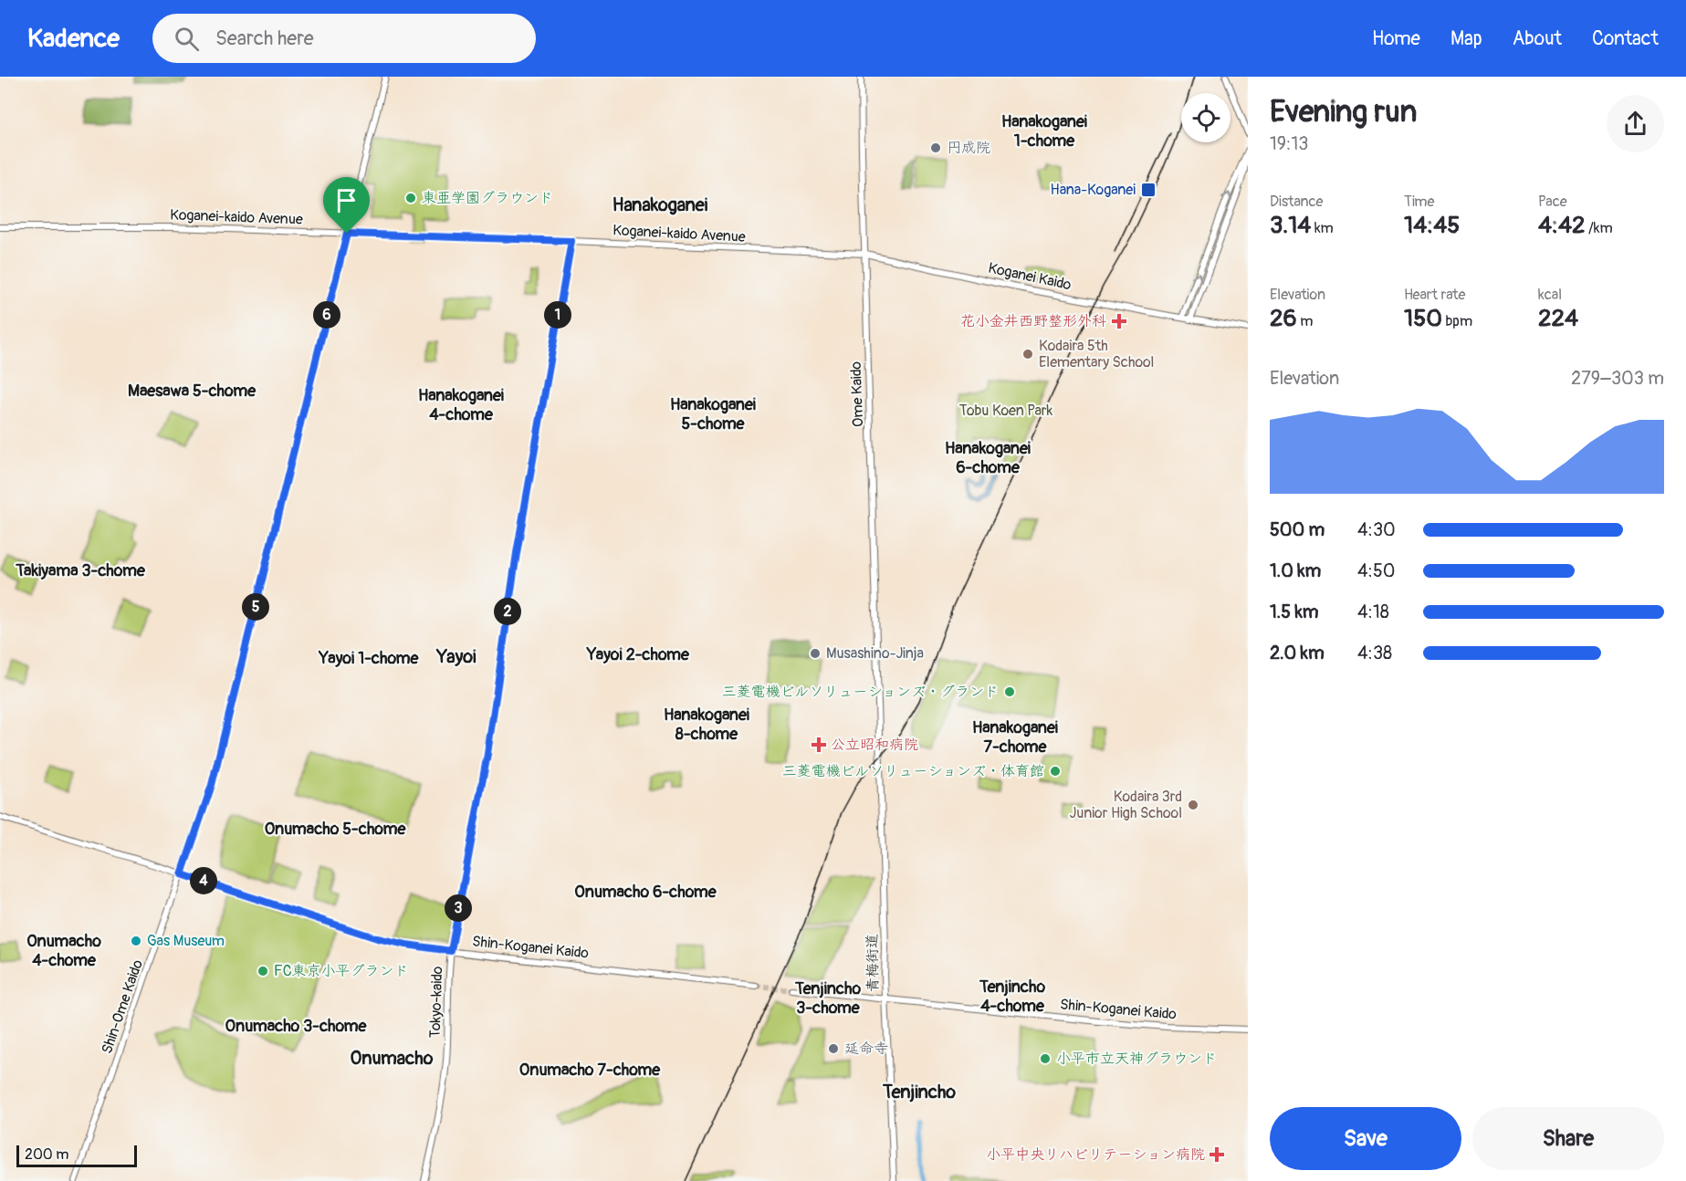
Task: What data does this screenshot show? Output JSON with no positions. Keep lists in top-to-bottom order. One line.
{"streets":{"main road":["Koganei-kaido Avenue","Koganei Kaido","Shin-Koganei Kaido","青梅街道","Tokyo-kaido","Shin-Ome Kaido"]},"crossings":[["Koganei-kaido Avenue","Koganei Kaido"],["Koganei-kaido Avenue","青梅街道"],["Koganei-kaido Avenue","Tokyo-kaido"],["Koganei-kaido Avenue","Shin-Ome Kaido"],["Koganei Kaido","青梅街道"],["Shin-Koganei Kaido","青梅街道"],["Shin-Koganei Kaido","Tokyo-kaido"],["Shin-Koganei Kaido","Shin-Ome Kaido"]],"districts":["Hanakoganei 1-chome","Hanakoganei","Maesawa 5-chome","Hanakoganei 4-chome","Hanakoganei 5-chome","Hanakoganei 6-chome","Takiyama 3-chome","Yayoi 2-chome","Yayoi","Yayoi 1-chome","Hanakoganei 8-chome","Hanakoganei 7-chome","Onumacho 5-chome","Onumacho 6-chome","Onumacho 4-chome","Tenjincho 4-chome","Tenjincho 3-chome","Onumacho 3-chome","Onumacho","Onumacho 7-chome","Tenjincho"],"parks":["Tobu Koen Park"],"places":{"other":["円成院","東亜学園グラウンド","Kodaira 5th Elementary School","Musashino-Jinja","三菱電機ビルソリューションズ・グランド","三菱電機ビルソリューションズ・体育館","Kodaira 3rd Junior High School","Gas Museum","FC東京小平グランド","延命寺","小平市立天神グラウンド"],"transit":["Hana-Koganei"],"health":["花小金井西野整形外科","公立昭和病院","小平中央リハビリテーション病院"]},"scale_bar":"200 m","page":{"header":"Kadence","search":"Search here","nav":["Home","Map","About","Contact"],"heading":["Evening run","19:13"],"stats":[["Distance","3.14 km"],["Time","14:45"],["Pace","4:42 /km"],["Elevation","26 m"],["Heart rate","150 bpm"],["kcal","224"]],"pins":["1","6","5","2","4","3"],"chart":["Elevation","279–303 m"],"list":[{"name":"500 m","note":"4:30"},{"name":"1.0 km","note":"4:50"},{"name":"1.5 km","note":"4:18"},{"name":"2.0 km","note":"4:38"}],"buttons":["Save","Share"],"scale":"200 m"}}
